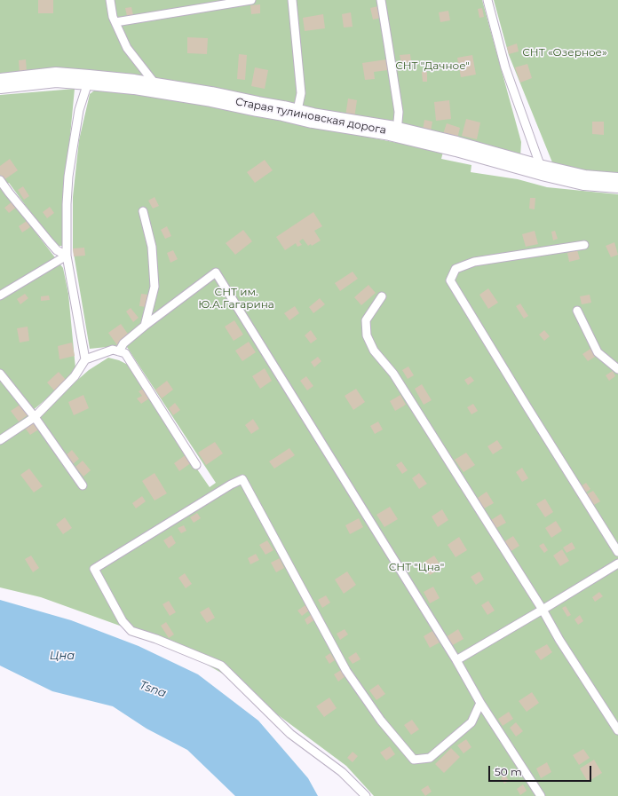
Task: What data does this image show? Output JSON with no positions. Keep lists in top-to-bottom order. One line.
{"streets":{"street":["Старая тулиновская дорога"]},"water":["Цна","Tsna"],"parks":["СНТ «Озерное»","СНТ \"Дачное\"","СНТ им. Ю.А.Гагарина","СНТ \"Цна\""],"scale_bar":"50 m"}
